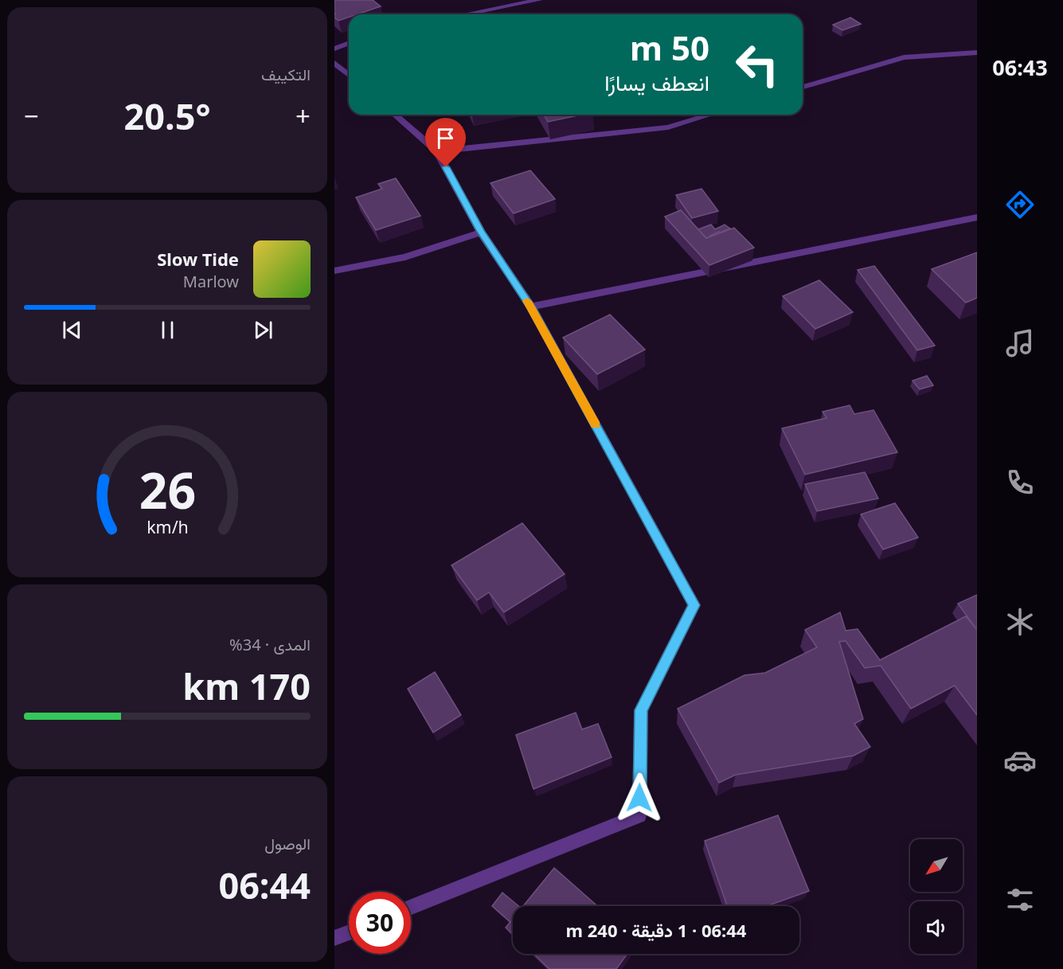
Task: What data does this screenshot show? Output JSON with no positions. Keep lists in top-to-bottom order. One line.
{"north":"bottom left","page":{"tabs":"06:43","tile":["التكييف",["المدى · 34%","170 km"],["الوصول","06:44"]],"turn":["50 m","انعطف يسارًا"],"heat":["−","20.5°","+"],"song":["Slow Tide","Marlow"],"limit":"30","trip":"06:44 · 1 دقيقة · 240 m","gauge":["26","km/h"]}}
